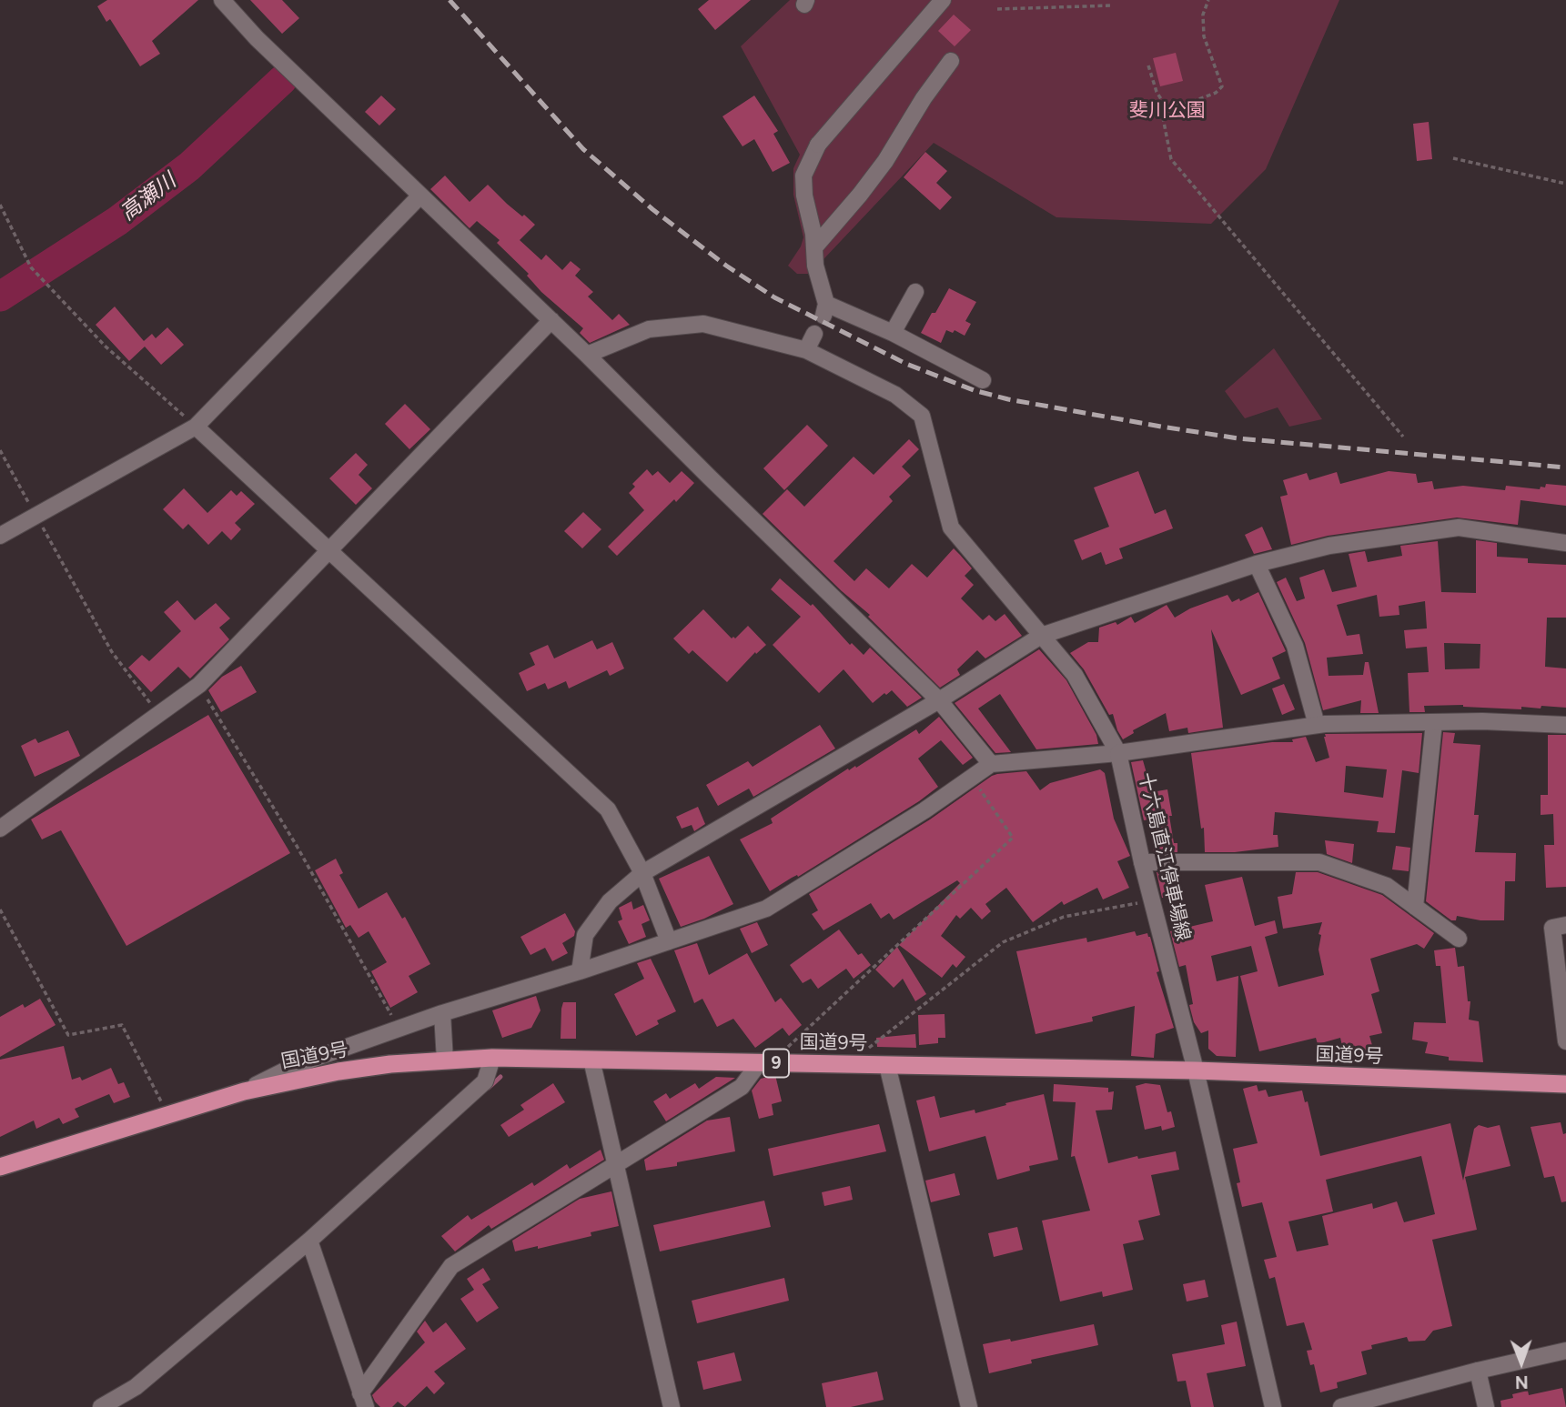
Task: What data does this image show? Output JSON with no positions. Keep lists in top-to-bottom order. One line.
{"streets":{"highway":["国道9号","9"],"street":["十六島直江停車場線"]},"crossings":[["十六島直江停車場線","国道9号"]],"water":["高瀬川"],"parks":["斐川公園"],"north":"bottom"}
